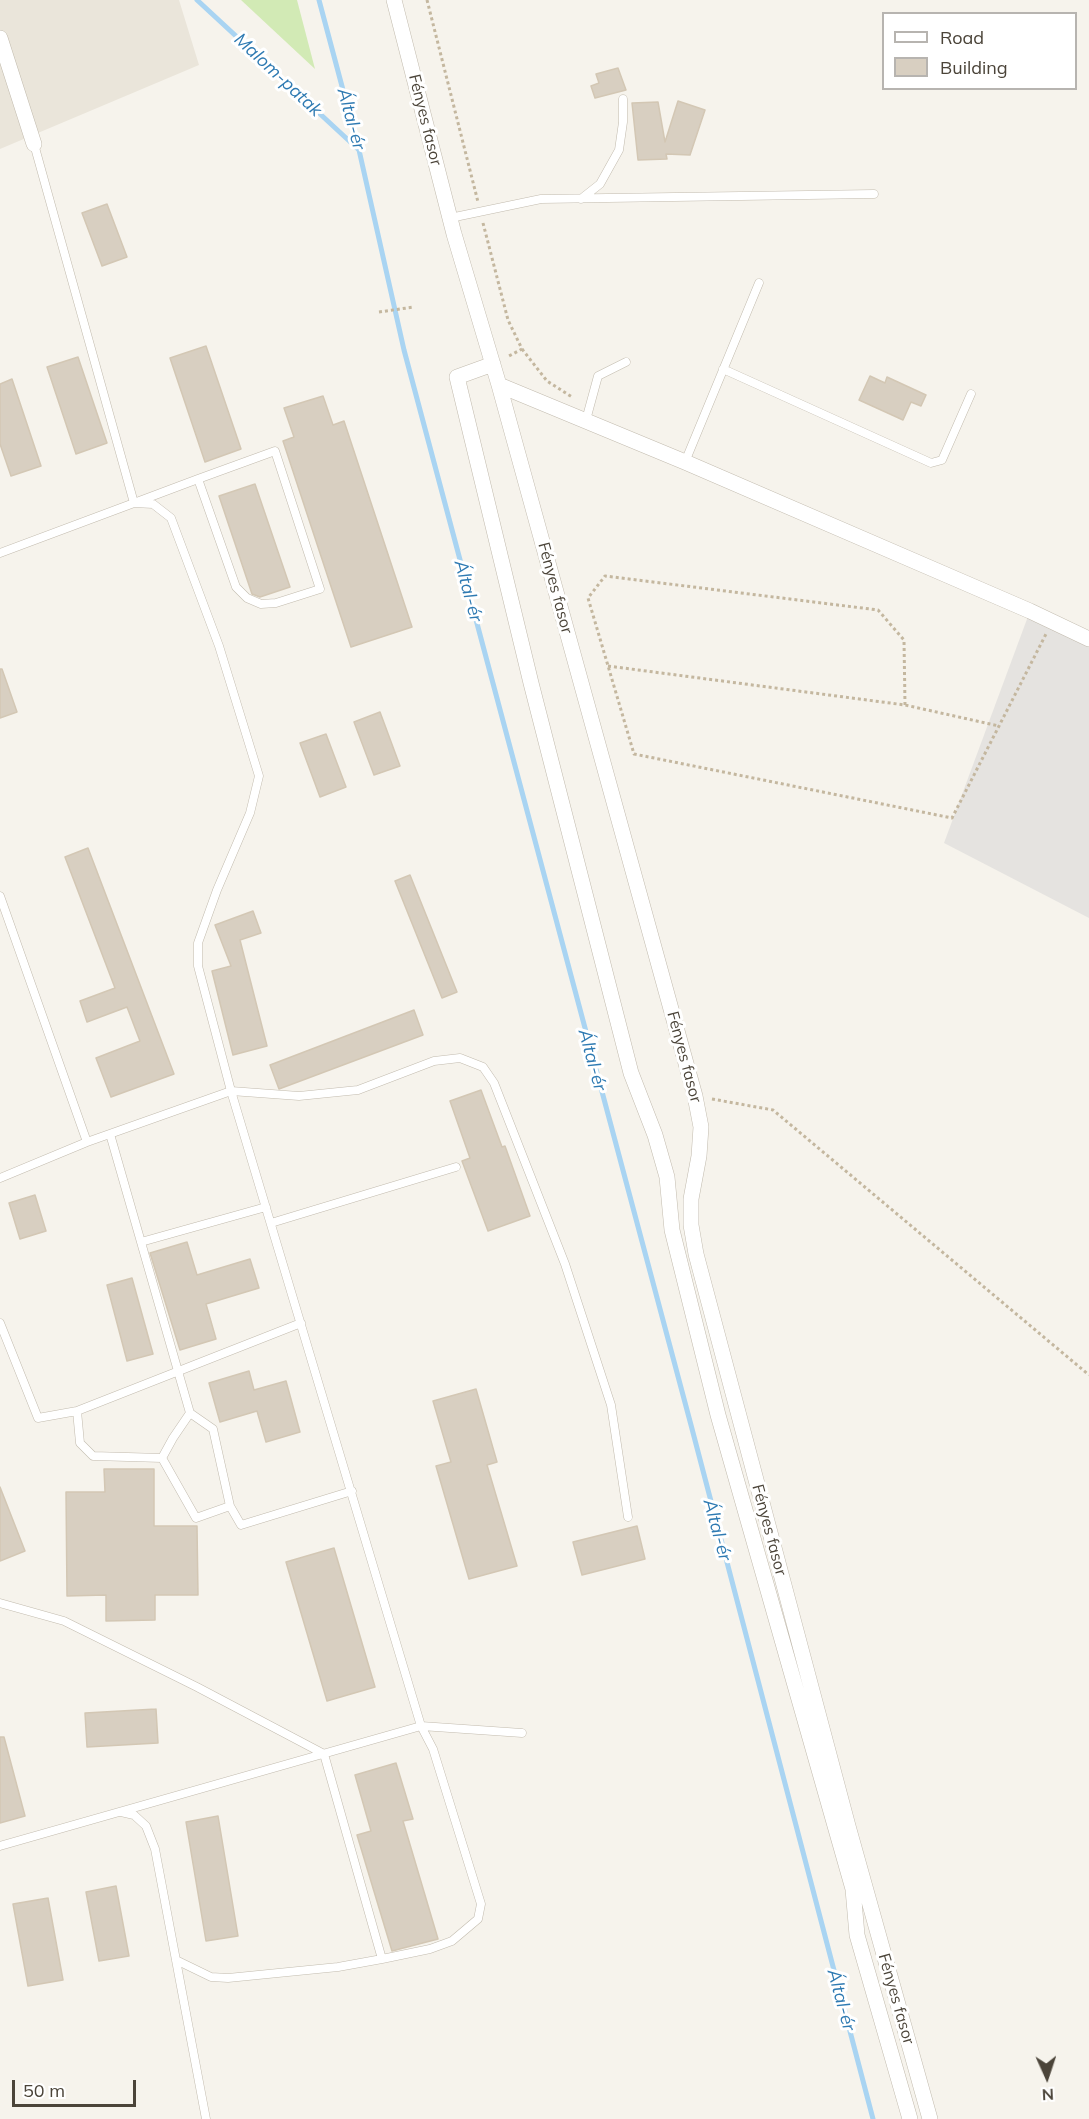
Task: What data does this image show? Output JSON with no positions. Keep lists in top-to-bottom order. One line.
{"streets":{"street":["Fényes fasor"]},"water":["Malom-patak","Által-ér"],"legend":["Road","Building"],"scale_bar":"50 m","north":"bottom"}
